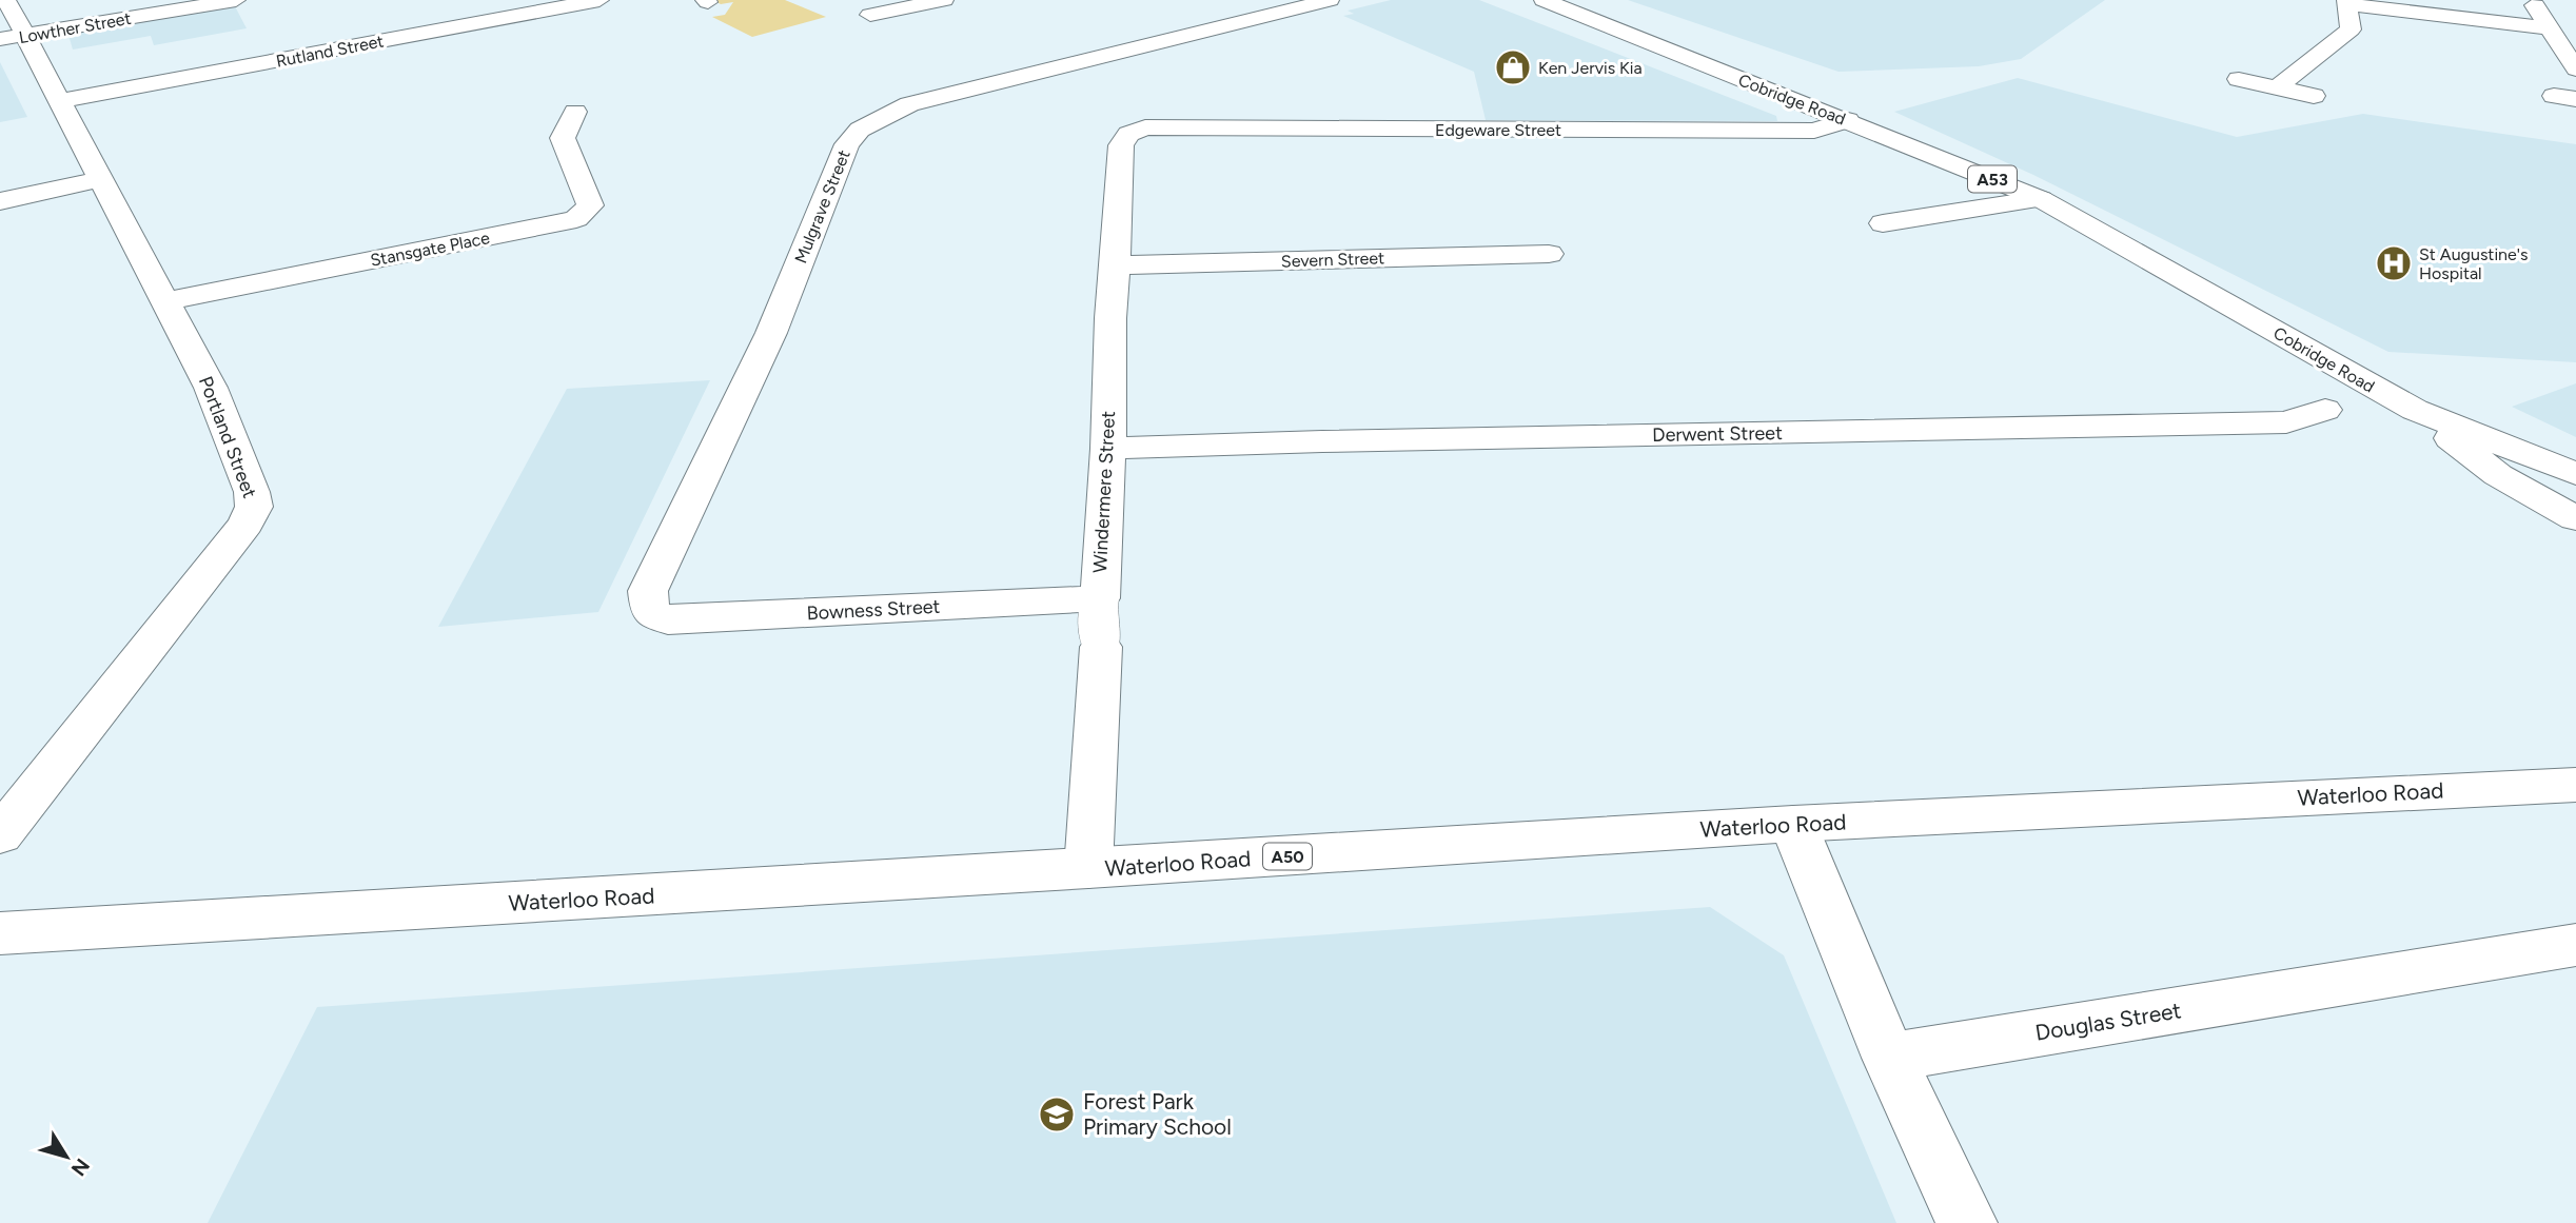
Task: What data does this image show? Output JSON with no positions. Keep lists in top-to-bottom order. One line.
{"streets":{"main road":["Lowther Street","Rutland Street","Cobridge Road","Edgeware Street","A53","Mulgrave Street","Stansgate Place","Severn Street","Derwent Street","Portland Street","Windermere Street","Bowness Street","Waterloo Road","A50","Douglas Street"]},"crossings":[["Lowther Street","Portland Street"],["Rutland Street","Portland Street"],["Cobridge Road","Edgeware Street"],["Edgeware Street","Windermere Street"],["Mulgrave Street","Bowness Street"],["Stansgate Place","Portland Street"],["Severn Street","Windermere Street"],["Derwent Street","Windermere Street"],["Windermere Street","Bowness Street"],["Windermere Street","Waterloo Road"]],"places":{"shop":["Ken Jervis Kia"],"hospital":["St Augustine's Hospital"],"school or university":["Forest Park Primary School"]},"north":"bottom right"}
